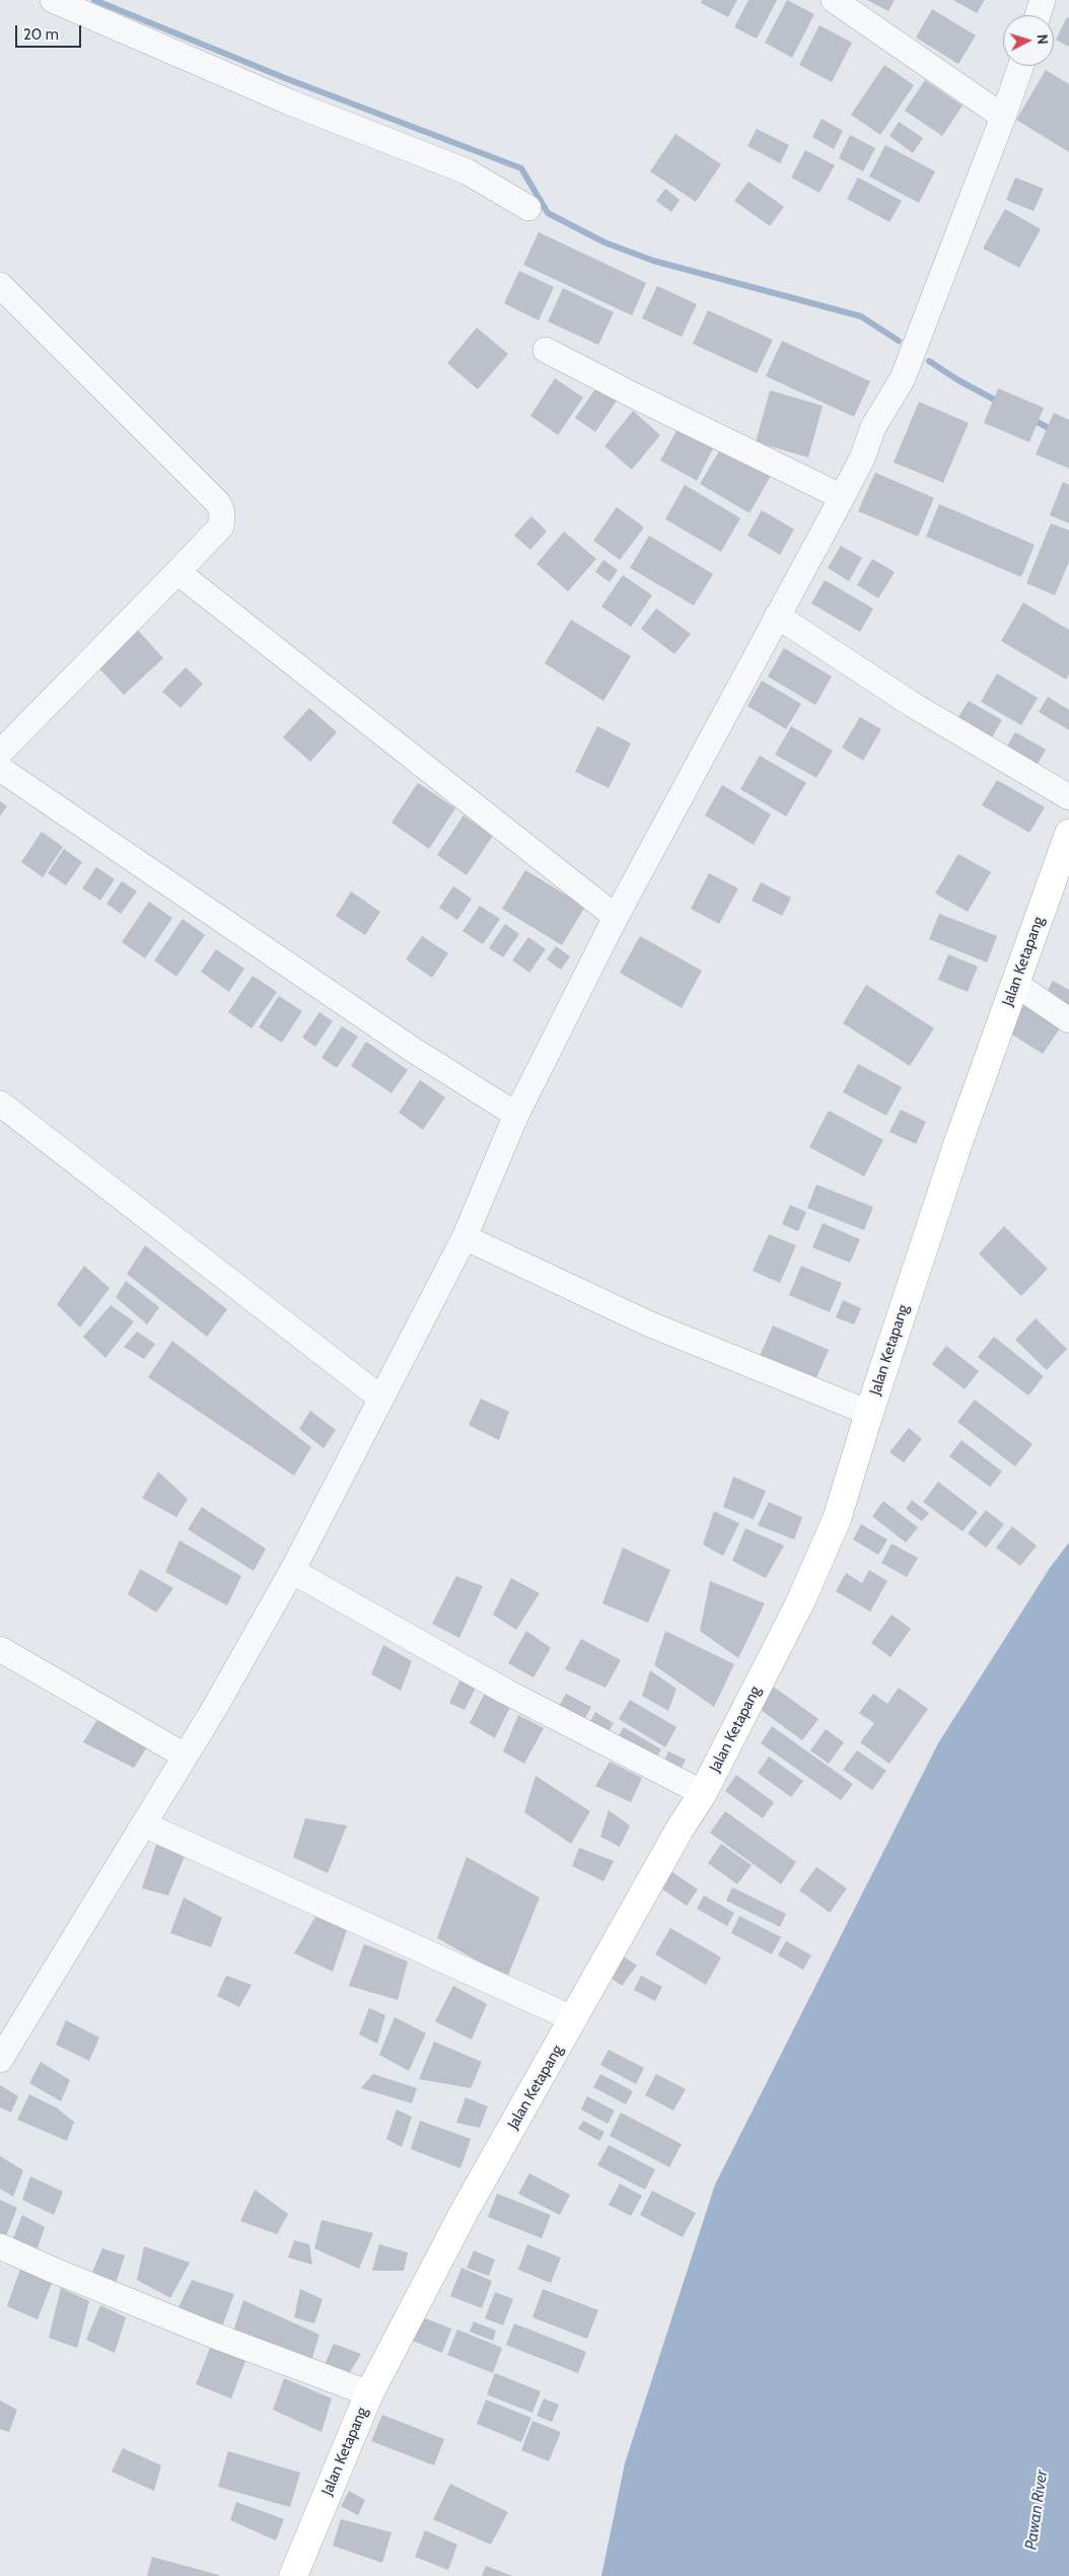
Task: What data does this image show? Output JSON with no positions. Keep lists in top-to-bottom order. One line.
{"streets":{"main road":["Jalan Ketapang"]},"water":["Pawan River"],"scale_bar":"20 m","north":"right"}
